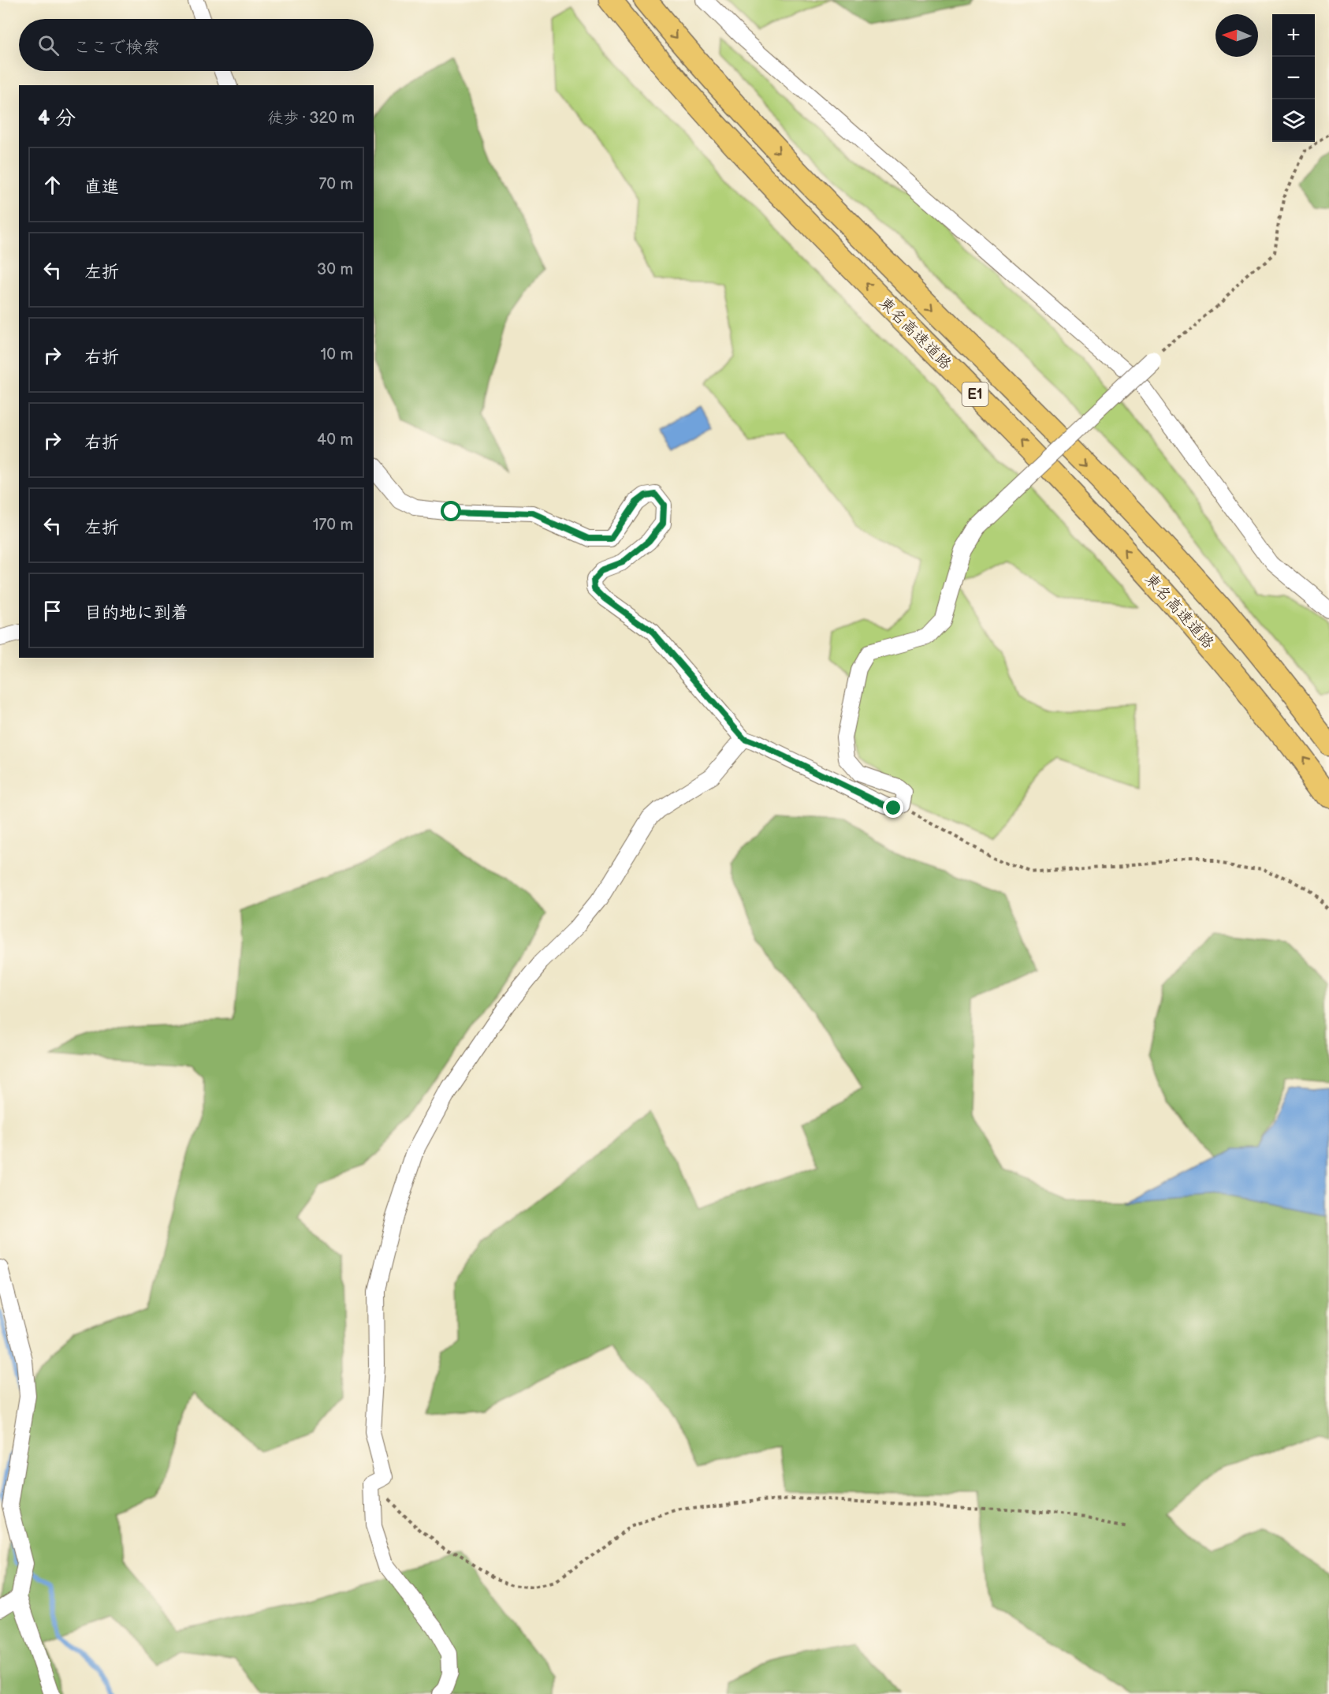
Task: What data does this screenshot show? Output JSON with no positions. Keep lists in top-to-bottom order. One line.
{"streets":{"highway":["東名高速道路","E1"]},"north":"left","page":{"map_buttons":["+","−"],"search":"ここで検索","heading":["4 分","徒歩 · 320 m"],"list":[["直進","70 m"],["左折","30 m"],["右折","10 m"],["右折","40 m"],["左折","170 m"],"目的地に到着"]}}
